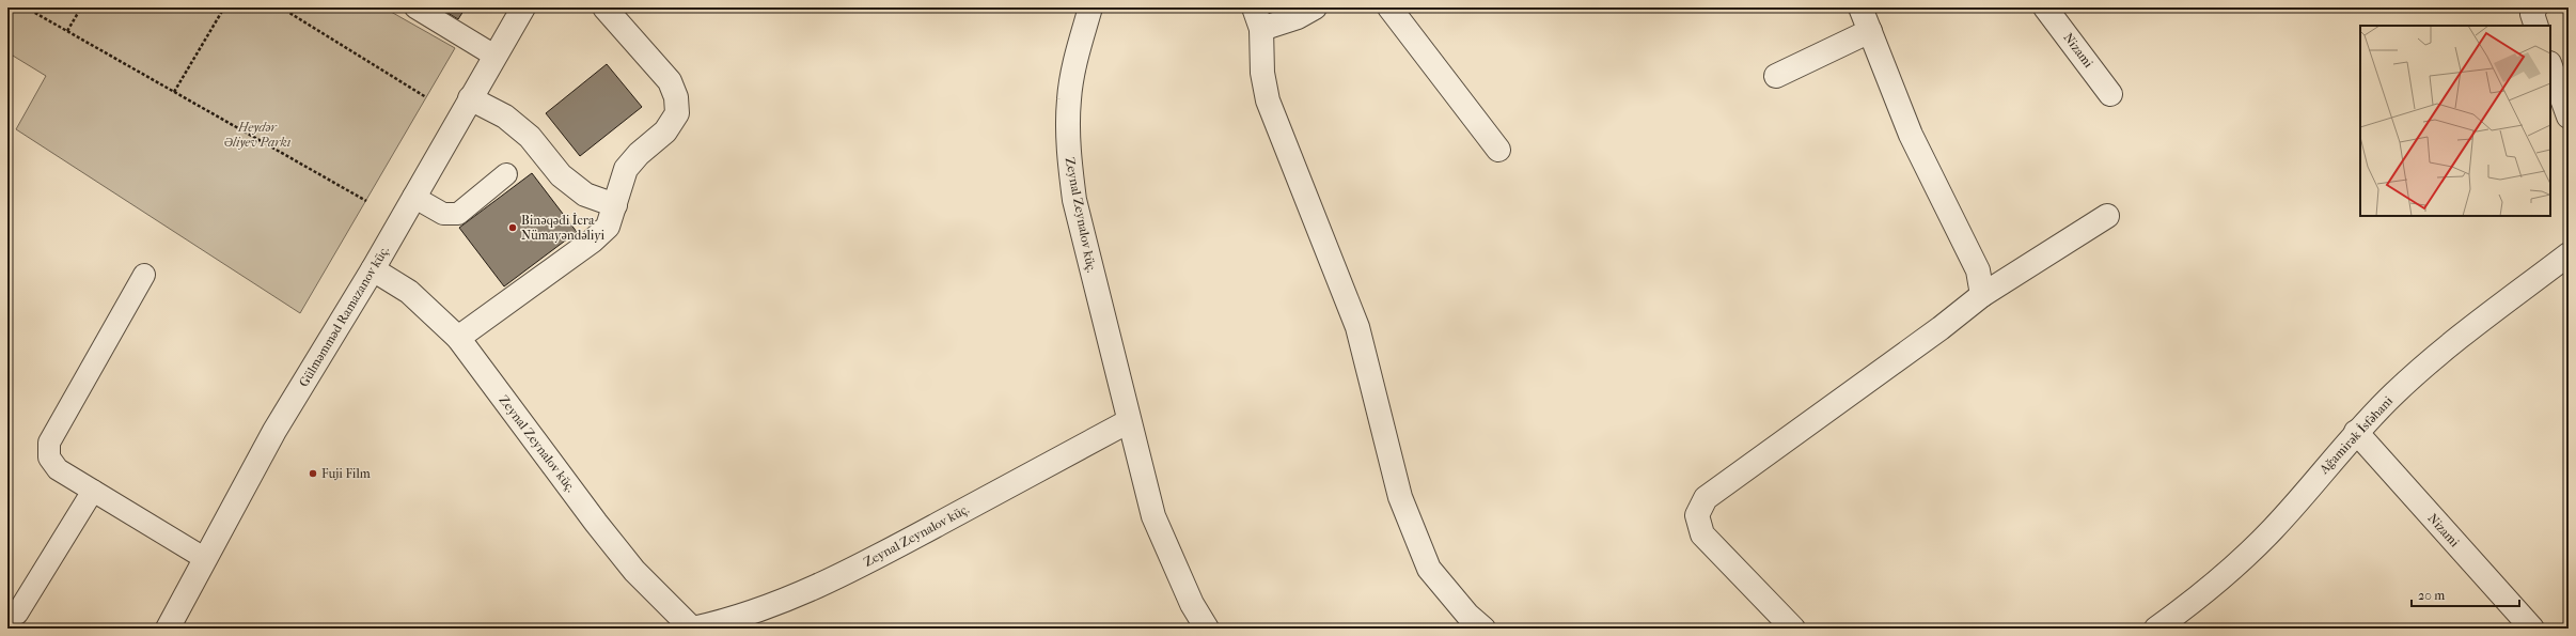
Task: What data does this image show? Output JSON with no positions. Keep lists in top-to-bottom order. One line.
{"streets":{"street":["Nizami","Zeynal Zeynalov küç.","Gülməmməd Ramazanov küç.","Ağamirək İsfəhani"]},"crossings":[["Nizami","Ağamirək İsfəhani"],["Zeynal Zeynalov küç.","Gülməmməd Ramazanov küç."]],"parks":["Heydər Əliyev Parkı"],"places":["Binəqədi İcra Nümayəndəliyi","Fuji Film"],"scale_bar":"20 m"}
